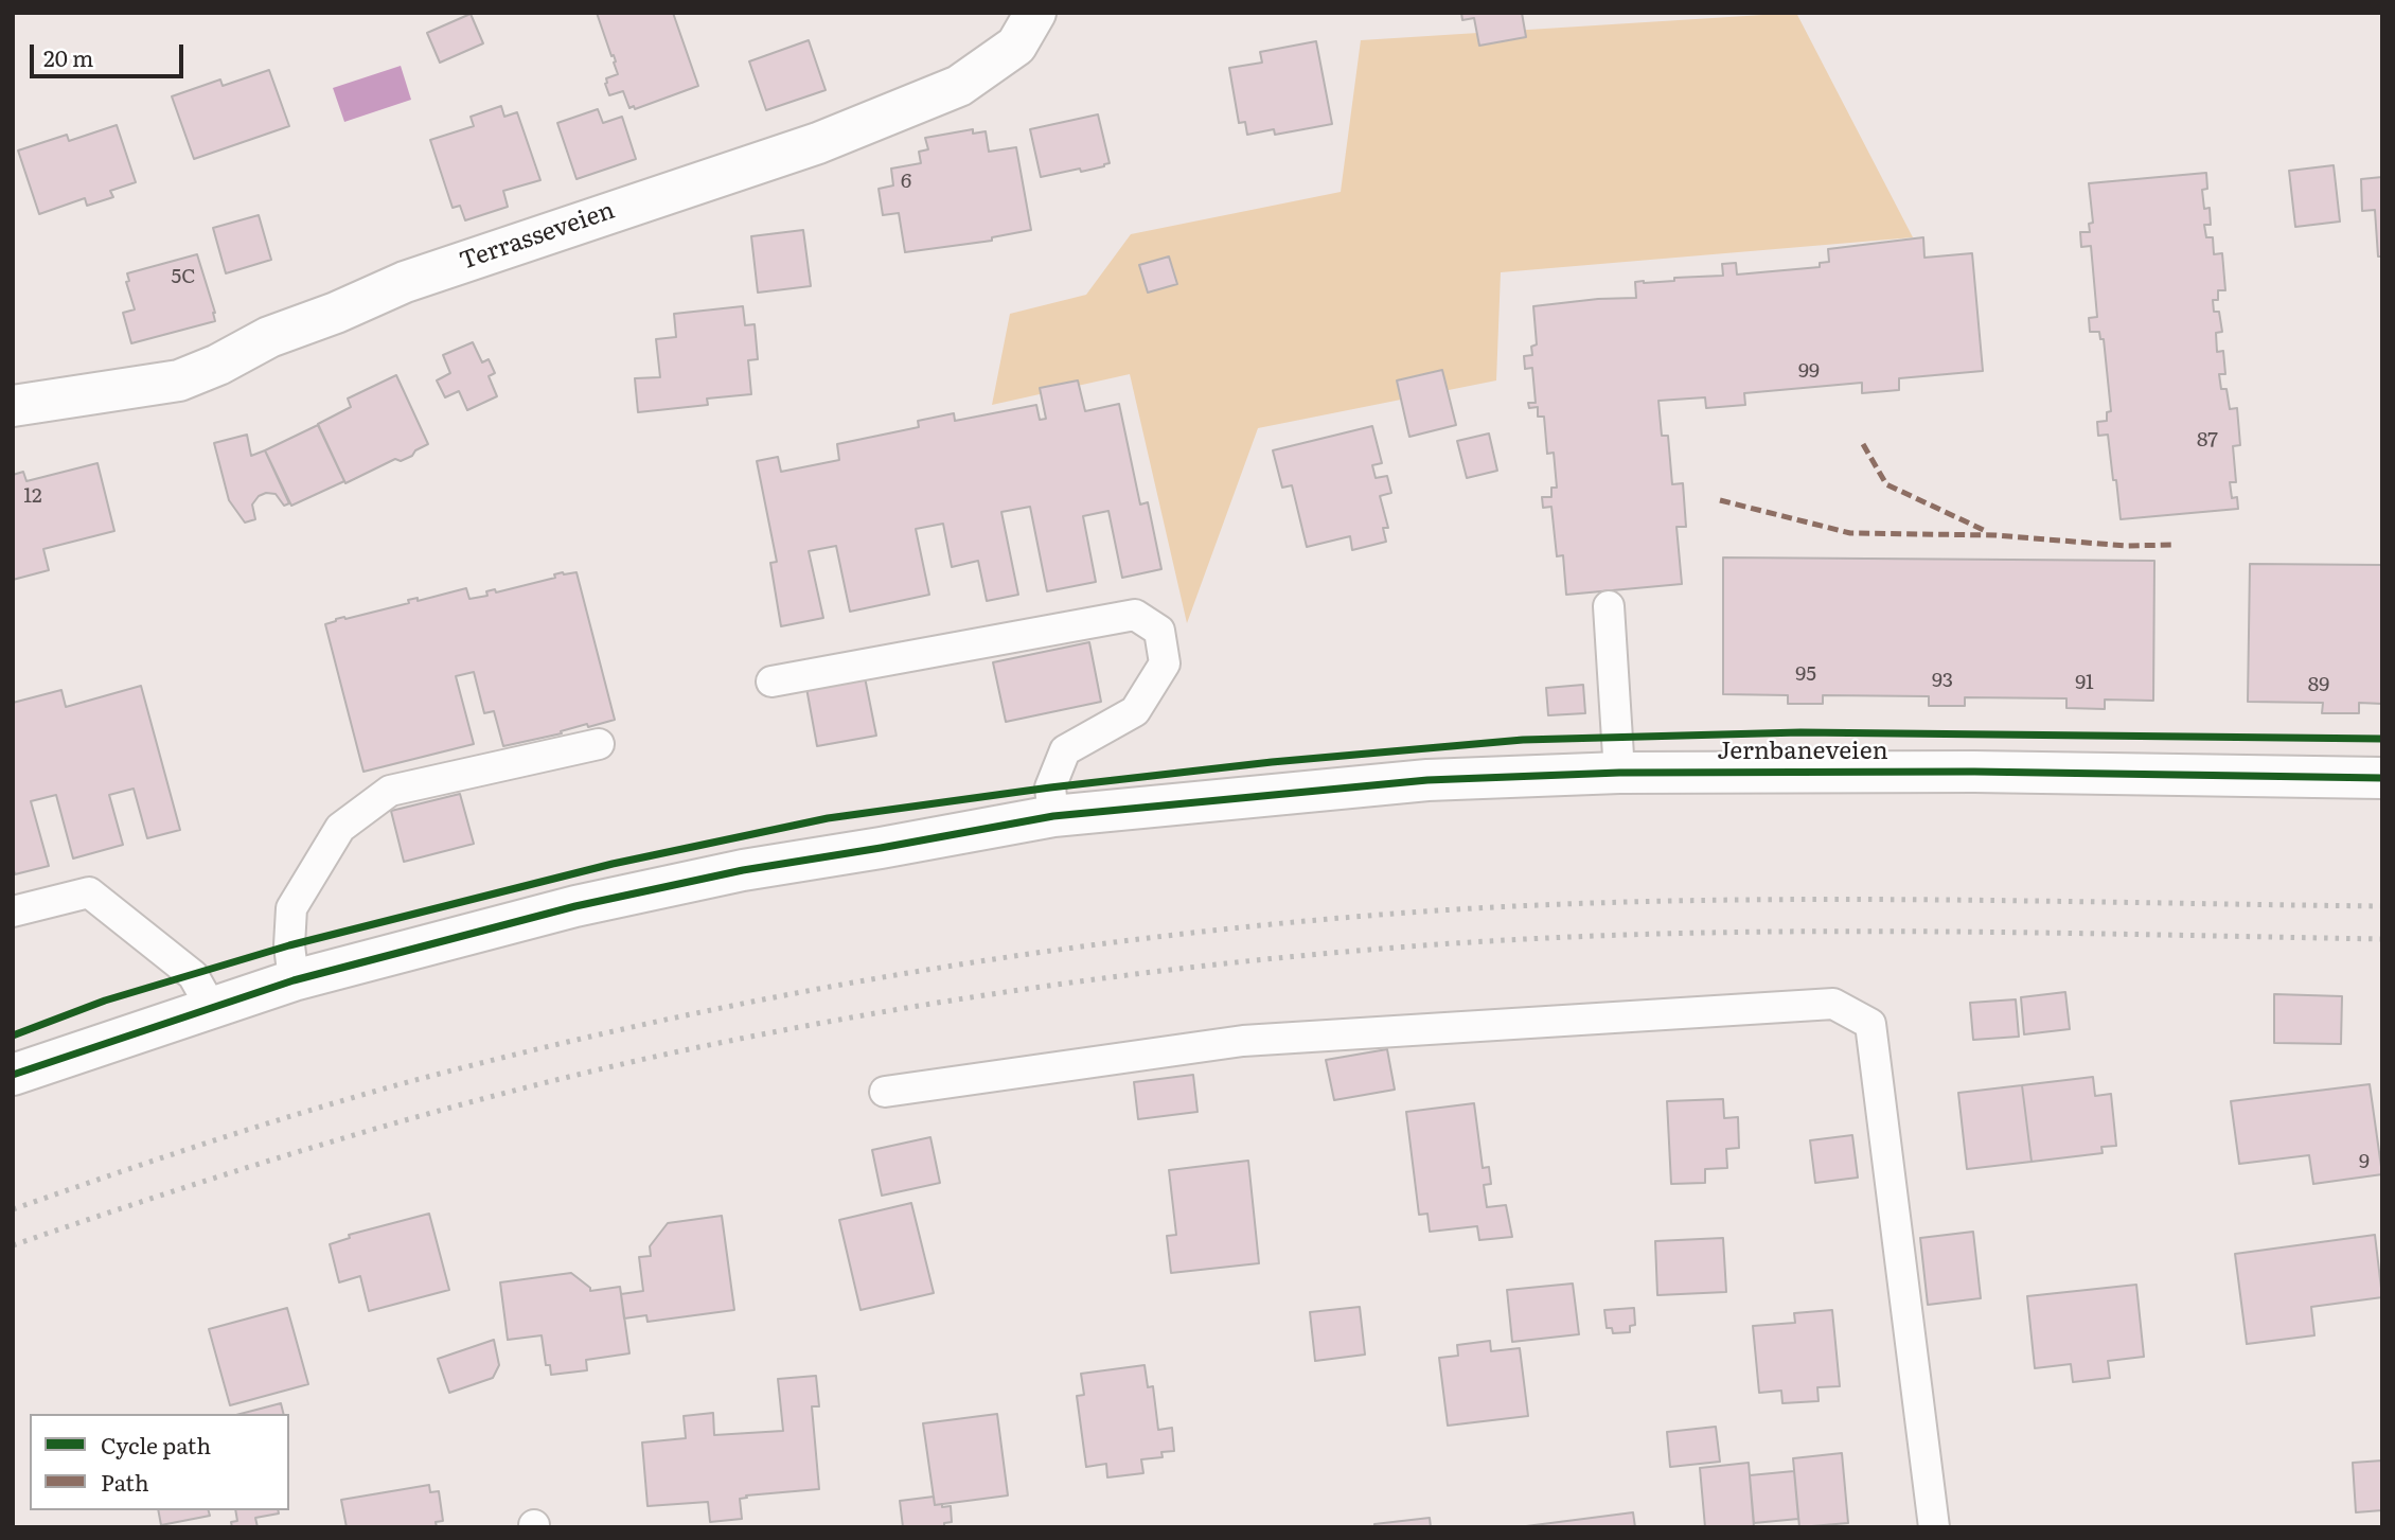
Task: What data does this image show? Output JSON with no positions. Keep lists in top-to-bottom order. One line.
{"streets":{"street":["Terrasseveien","Jernbaneveien"]},"house_numbers":["6","5C","99","87","12","95","93","91","89","9"],"legend":["Cycle path","Path"],"scale_bar":"20 m"}
